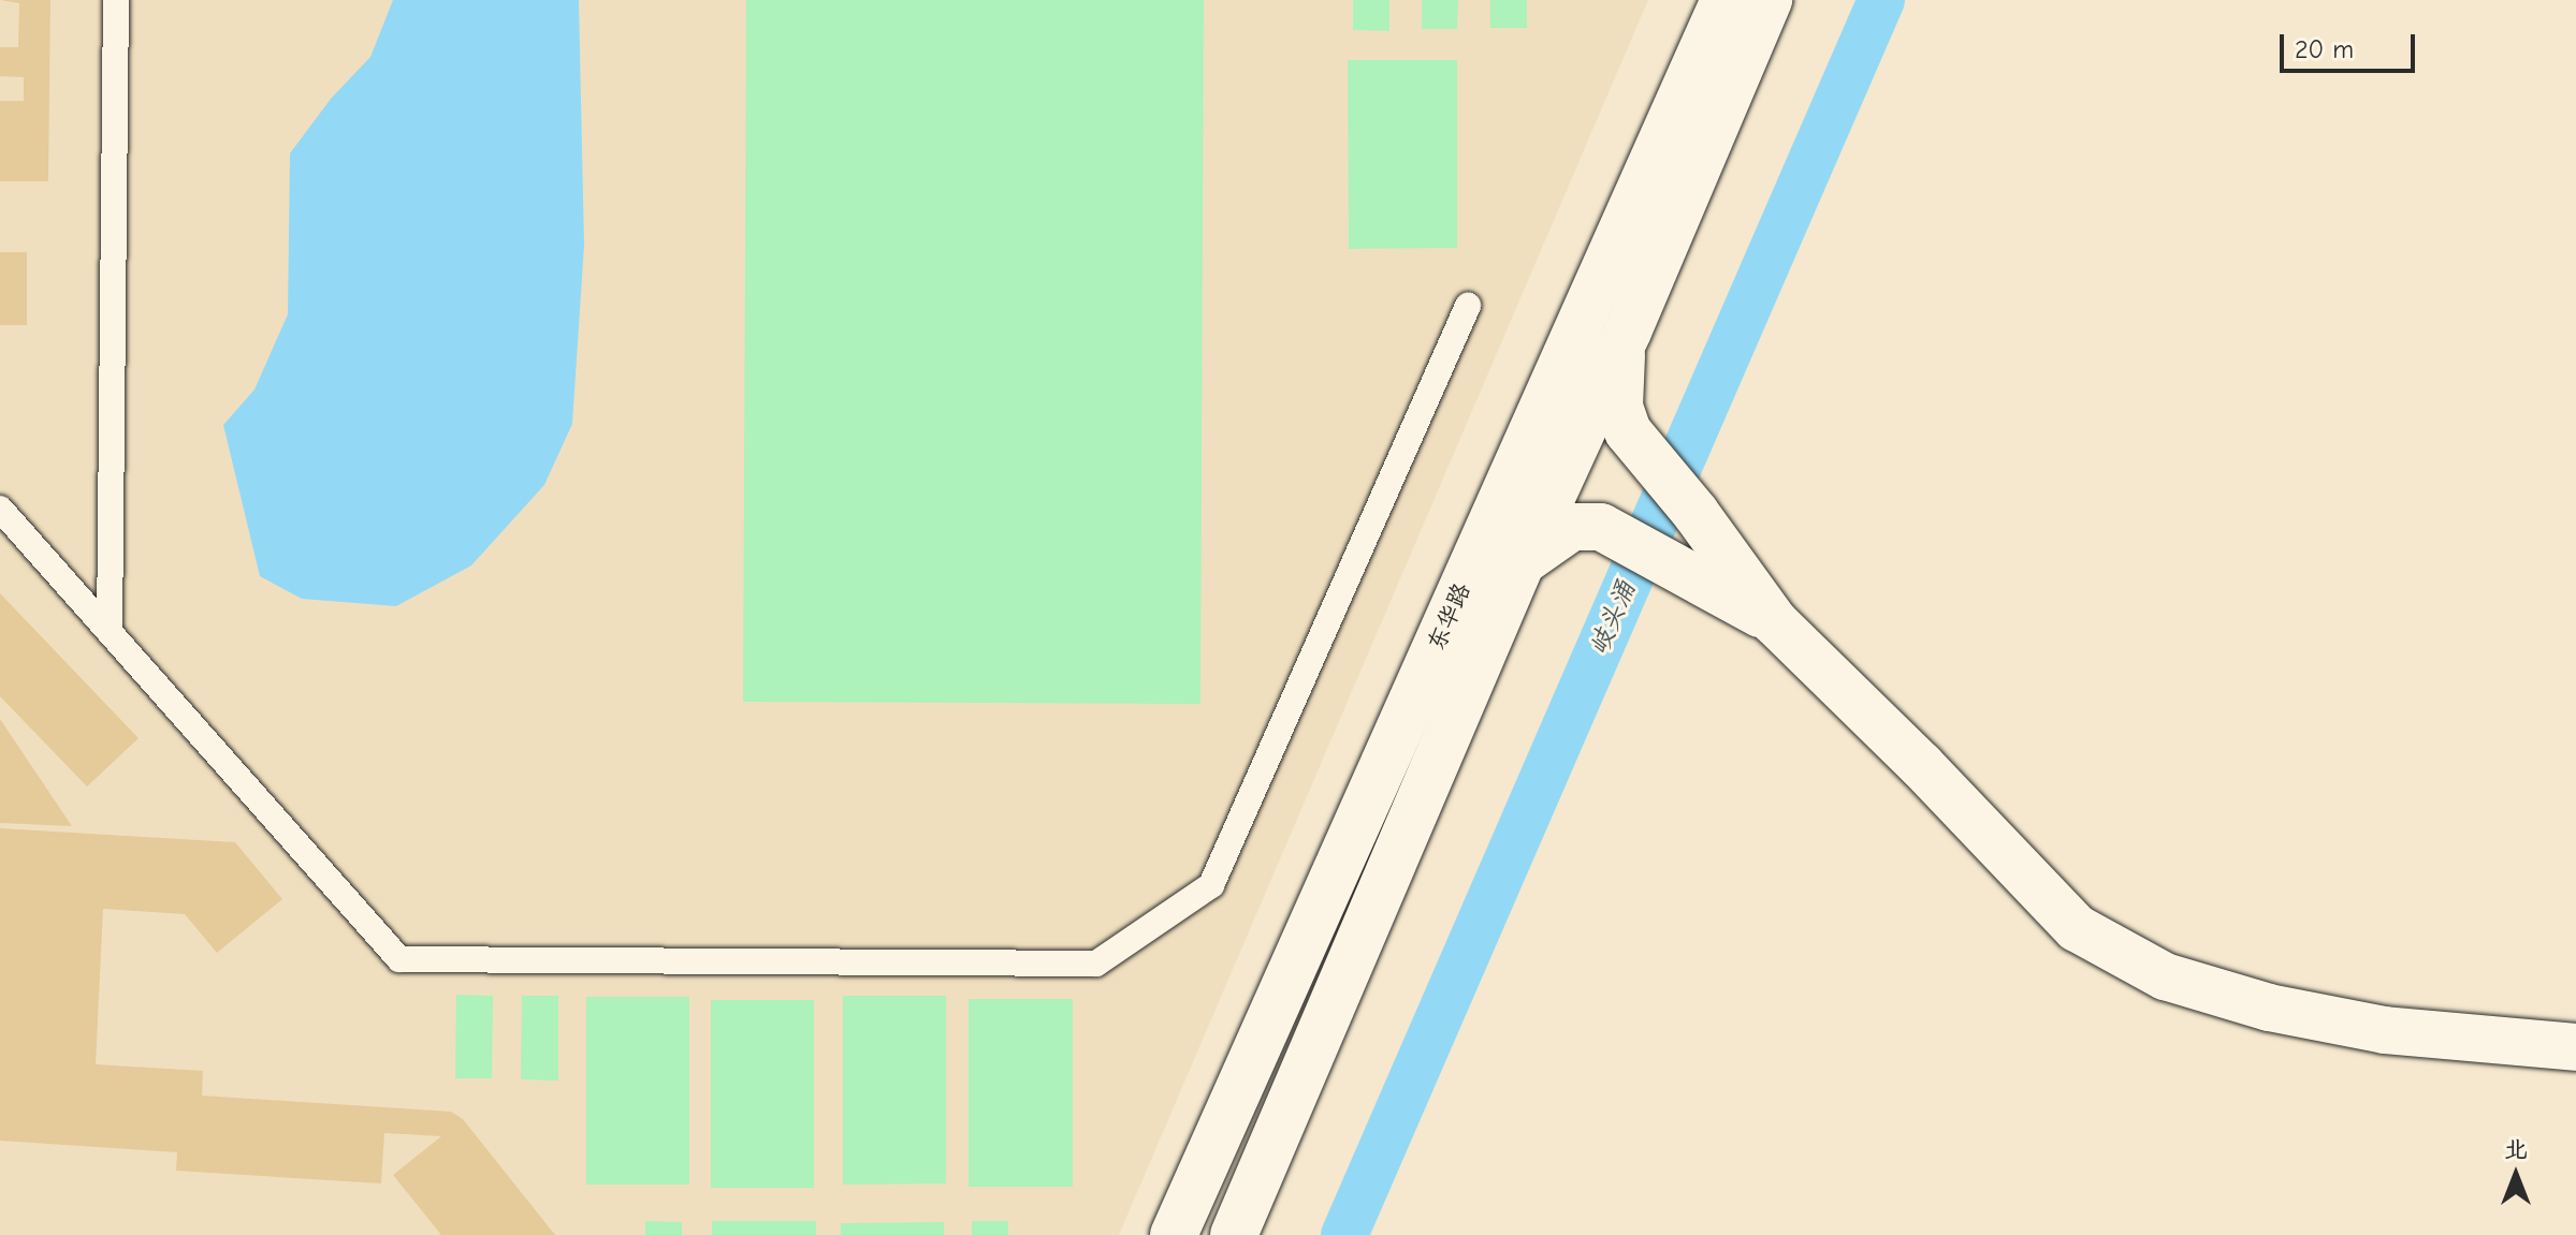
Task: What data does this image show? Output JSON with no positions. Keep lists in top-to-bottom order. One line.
{"streets":{"main road":["东华路"]},"water":["岐头涌"],"scale_bar":"20 m","north":"top"}
